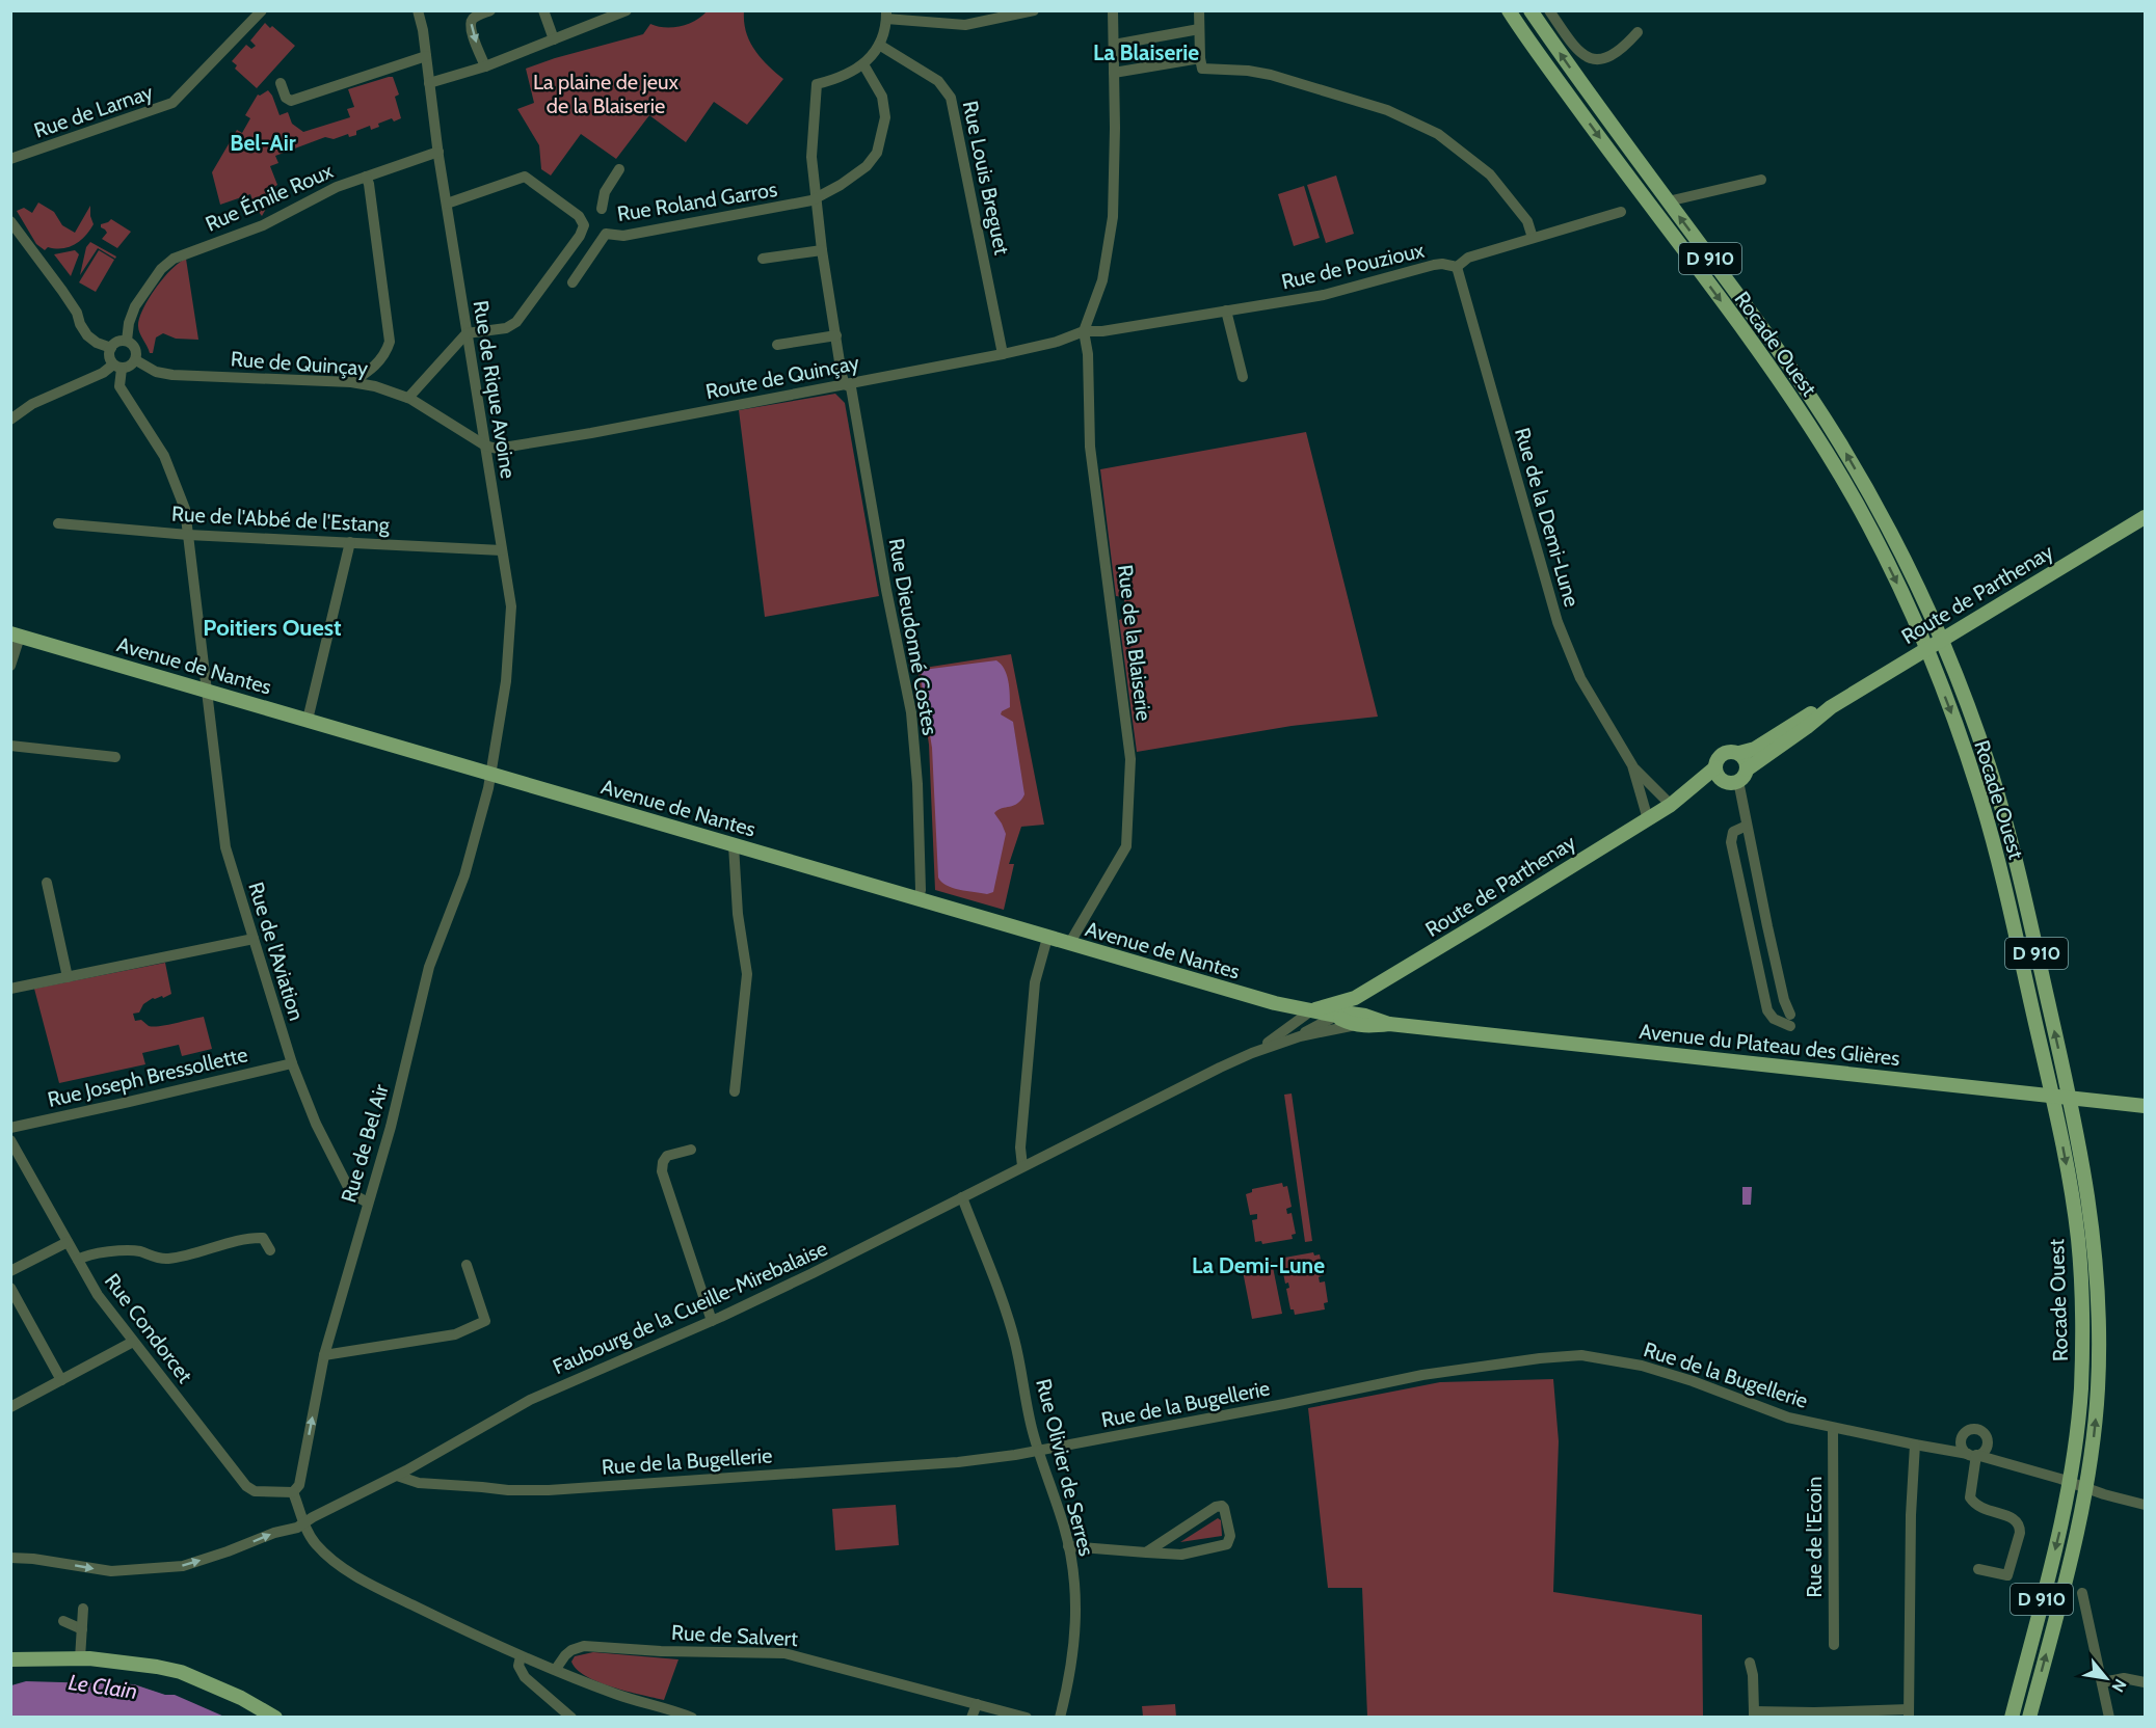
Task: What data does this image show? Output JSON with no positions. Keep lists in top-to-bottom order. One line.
{"streets":{"main road":["D 910","Rocade Ouest","Route de Parthenay","Avenue de Nantes","Avenue du Plateau des Glières"],"street":["Rue de Larnay","Rue Louis Breguet","Rue Émile Roux","Rue Roland Garros","Rue de Pouzioux","Rue de Quinçay","Route de Quinçay","Rue de Rique Avoine","Rue de la Demi-Lune","Rue de l'Abbé de l'Estang","Rue Dieudonné Costes","Rue de la Blaiserie","Rue de l'Aviation","Rue Joseph Bressollette","Rue de Bel Air","Faubourg de la Cueille-Mirebalaise","Rue Condorcet","Rue de la Bugellerie","Rue Olivier de Serres","Rue de l'Ecoin","Rue de Salvert"]},"crossings":[["Rue Louis Breguet","Route de Quinçay"],["Rue Émile Roux","Rue de Quinçay"],["Rue Émile Roux","Rue de Rique Avoine"],["Rue Émile Roux","Rue de l'Aviation"],["Rue Roland Garros","Rue Dieudonné Costes"],["D 910","Rocade Ouest"],["D 910","Route de Parthenay"],["D 910","Avenue du Plateau des Glières"],["D 910","Rue de la Bugellerie"],["Rue de Pouzioux","Route de Quinçay"],["Rue de Pouzioux","Rue de la Demi-Lune"],["Rue de Pouzioux","Rue de la Blaiserie"],["Rocade Ouest","Route de Parthenay"],["Rocade Ouest","Avenue du Plateau des Glières"],["Rocade Ouest","Rue de la Bugellerie"],["Rue de Quinçay","Route de Quinçay"],["Rue de Quinçay","Rue de Rique Avoine"],["Rue de Quinçay","Rue de l'Aviation"],["Route de Quinçay","Rue de Rique Avoine"],["Route de Quinçay","Rue Dieudonné Costes"],["Route de Quinçay","Rue de la Blaiserie"],["Rue de Rique Avoine","Rue de l'Abbé de l'Estang"],["Rue de Rique Avoine","Avenue de Nantes"],["Rue de Rique Avoine","Rue de Bel Air"],["Rue de la Demi-Lune","Route de Parthenay"],["Rue de l'Abbé de l'Estang","Rue de l'Aviation"],["Route de Parthenay","Avenue de Nantes"],["Route de Parthenay","Avenue du Plateau des Glières"],["Rue Dieudonné Costes","Avenue de Nantes"],["Rue de la Blaiserie","Avenue de Nantes"],["Avenue de Nantes","Rue de l'Aviation"],["Avenue de Nantes","Avenue du Plateau des Glières"],["Avenue de Nantes","Rue de Bel Air"],["Rue de l'Aviation","Rue Joseph Bressollette"],["Rue de l'Aviation","Rue de Bel Air"],["Rue de Bel Air","Rue Condorcet"],["Faubourg de la Cueille-Mirebalaise","Rue de la Bugellerie"],["Faubourg de la Cueille-Mirebalaise","Rue Olivier de Serres"],["Rue de la Bugellerie","Rue Olivier de Serres"],["Rue de la Bugellerie","Rue de l'Ecoin"]],"districts":["La Blaiserie","Bel-Air","Poitiers Ouest","La Demi-Lune"],"water":["Le Clain"],"parks":["La plaine de jeux de la Blaiserie"],"north":"bottom right"}
